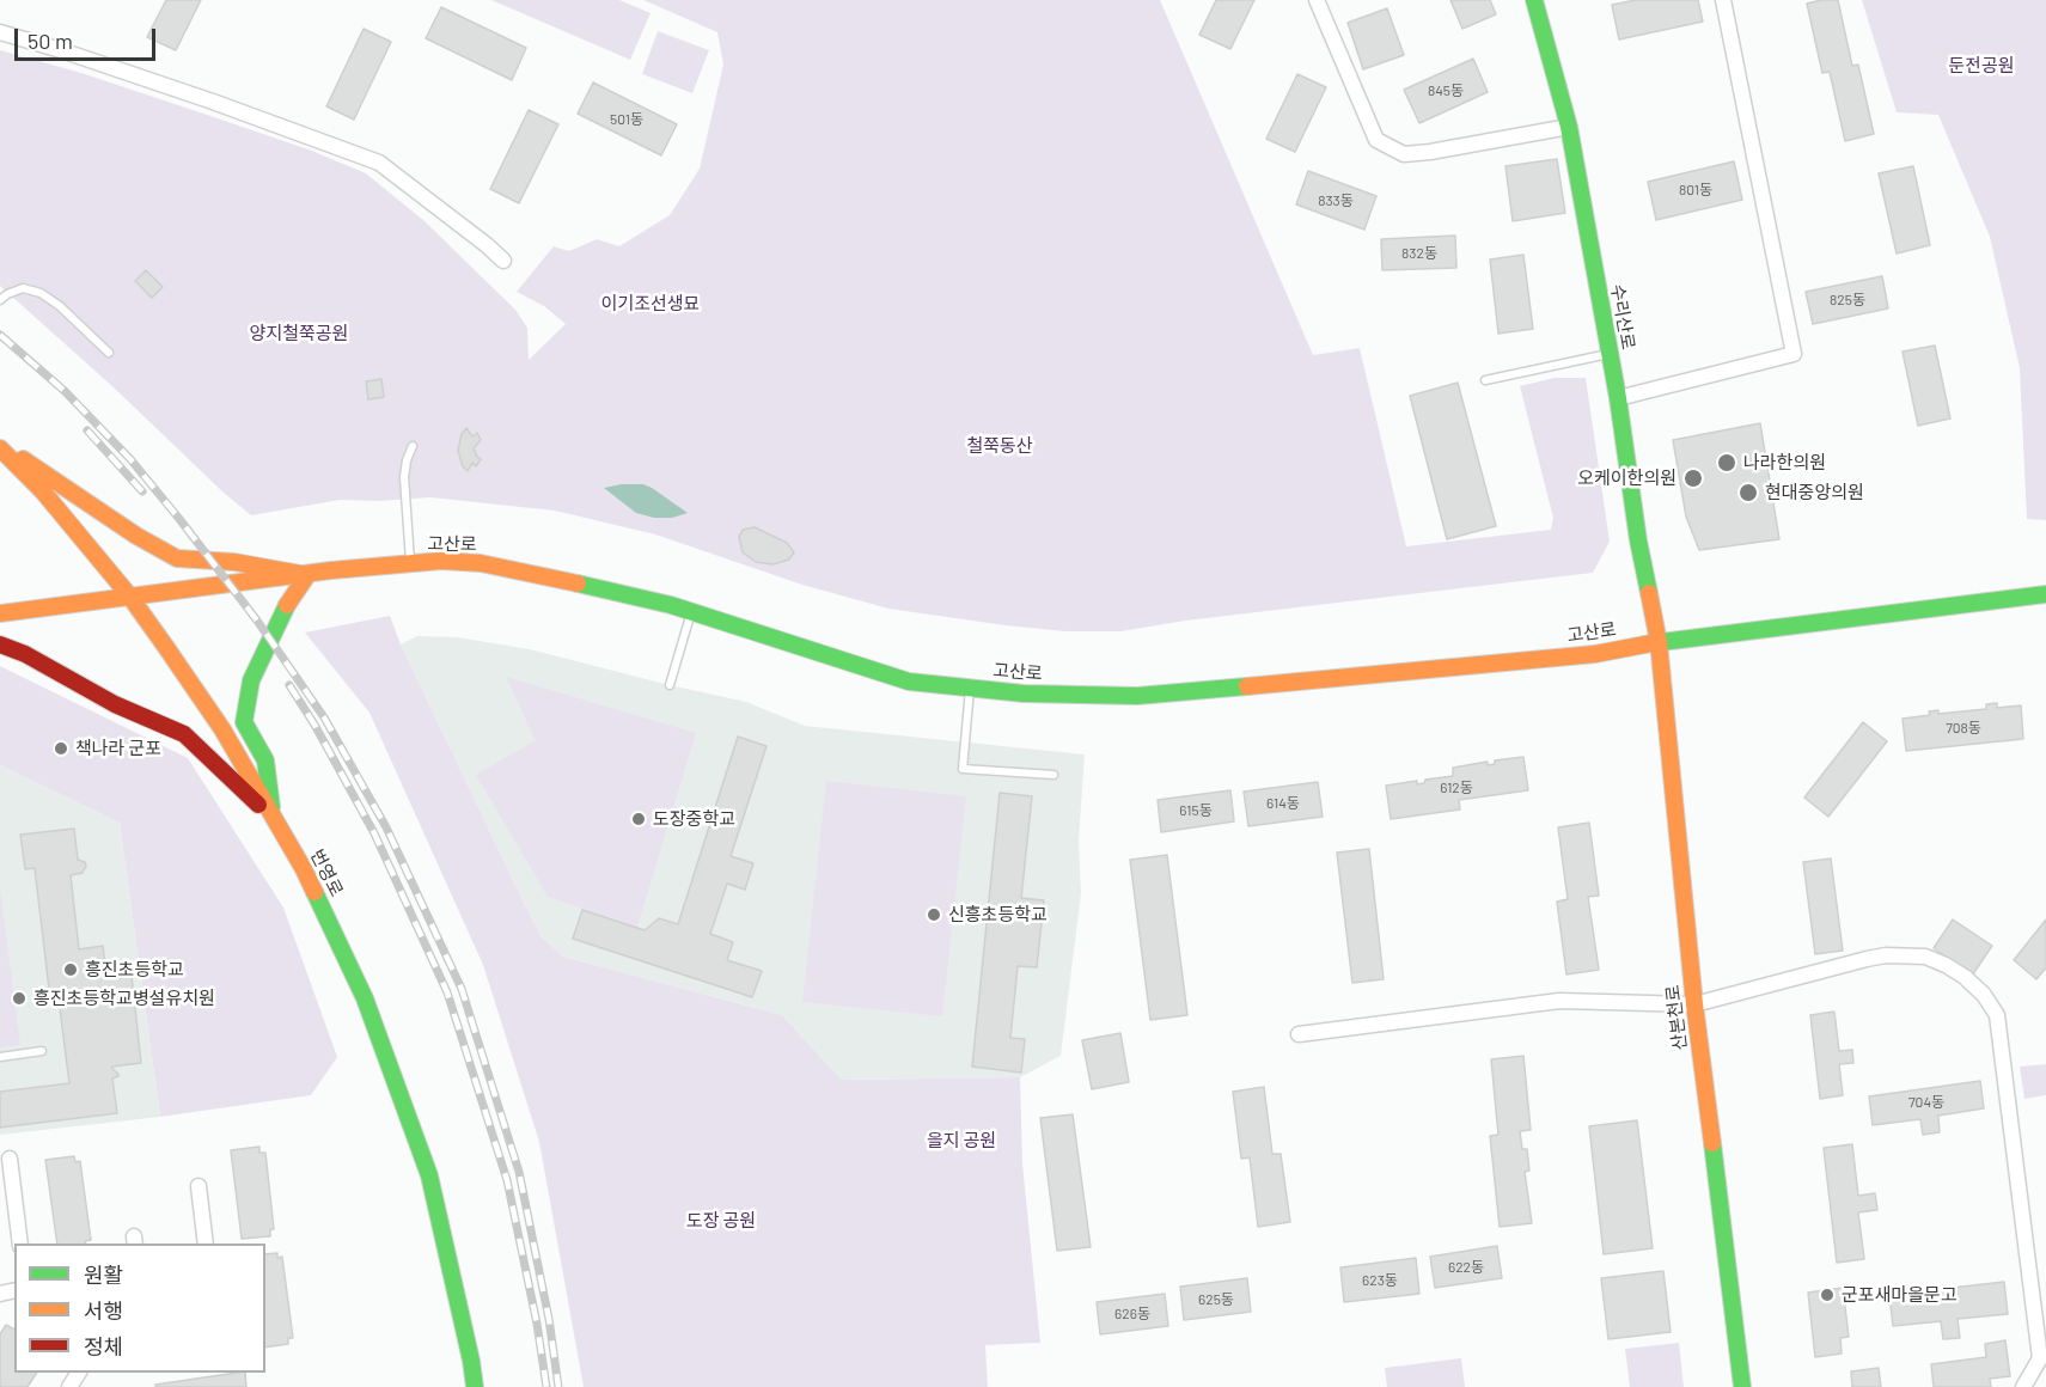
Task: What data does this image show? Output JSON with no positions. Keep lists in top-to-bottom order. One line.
{"streets":{"street":["수리산로","고산로","번영로","산본천로"]},"crossings":[["수리산로","고산로"],["수리산로","산본천로"],["고산로","번영로"],["고산로","산본천로"]],"parks":["둔전공원","이기조선생묘","양지철쭉공원","철쭉동산","을지 공원","도장 공원"],"places":["나라한의원","오케이한의원","현대중앙의원","책나라 군포","도장중학교","신흥초등학교","흥진초등학교","흥진초등학교병설유치원","군포새마을문고"],"house_numbers":["845동","501동","801동","833동","832동","825동","708동","612동","614동","615동","704동","622동","623동","625동","626동"],"legend":["원활","서행","정체"],"scale_bar":"50 m"}
